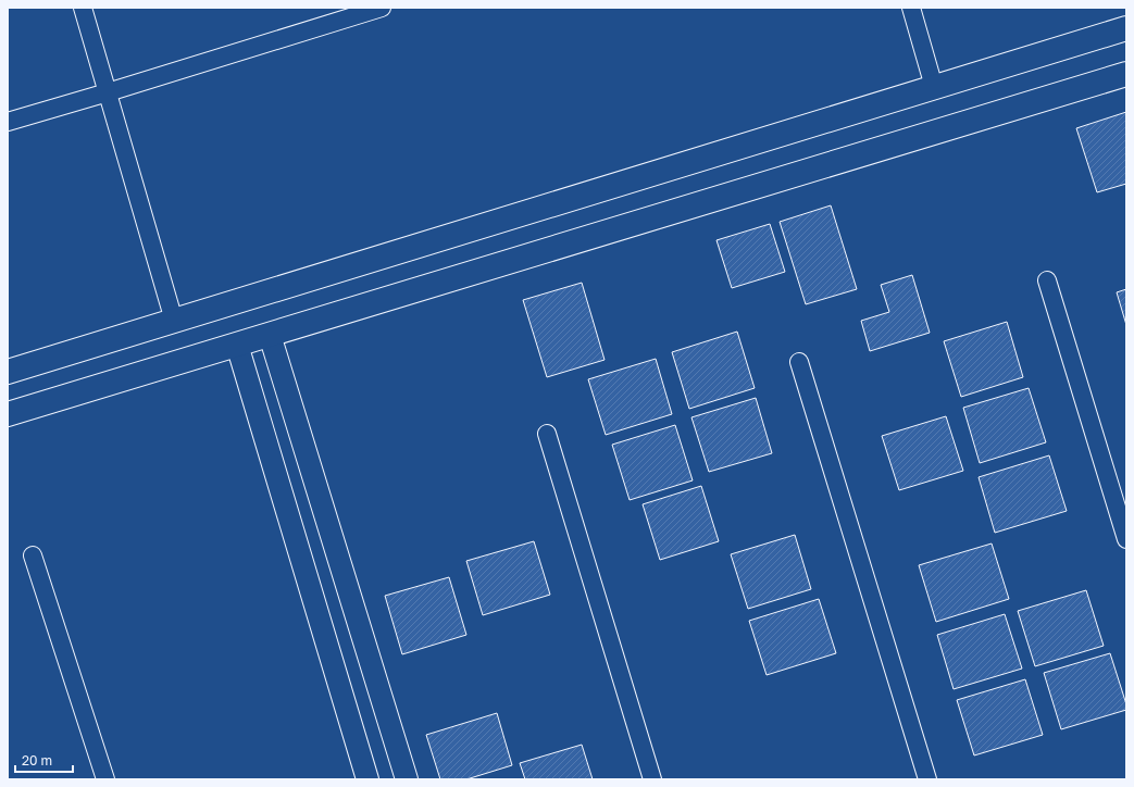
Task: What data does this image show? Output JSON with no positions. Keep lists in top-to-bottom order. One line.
{"scale_bar":"20 m"}
